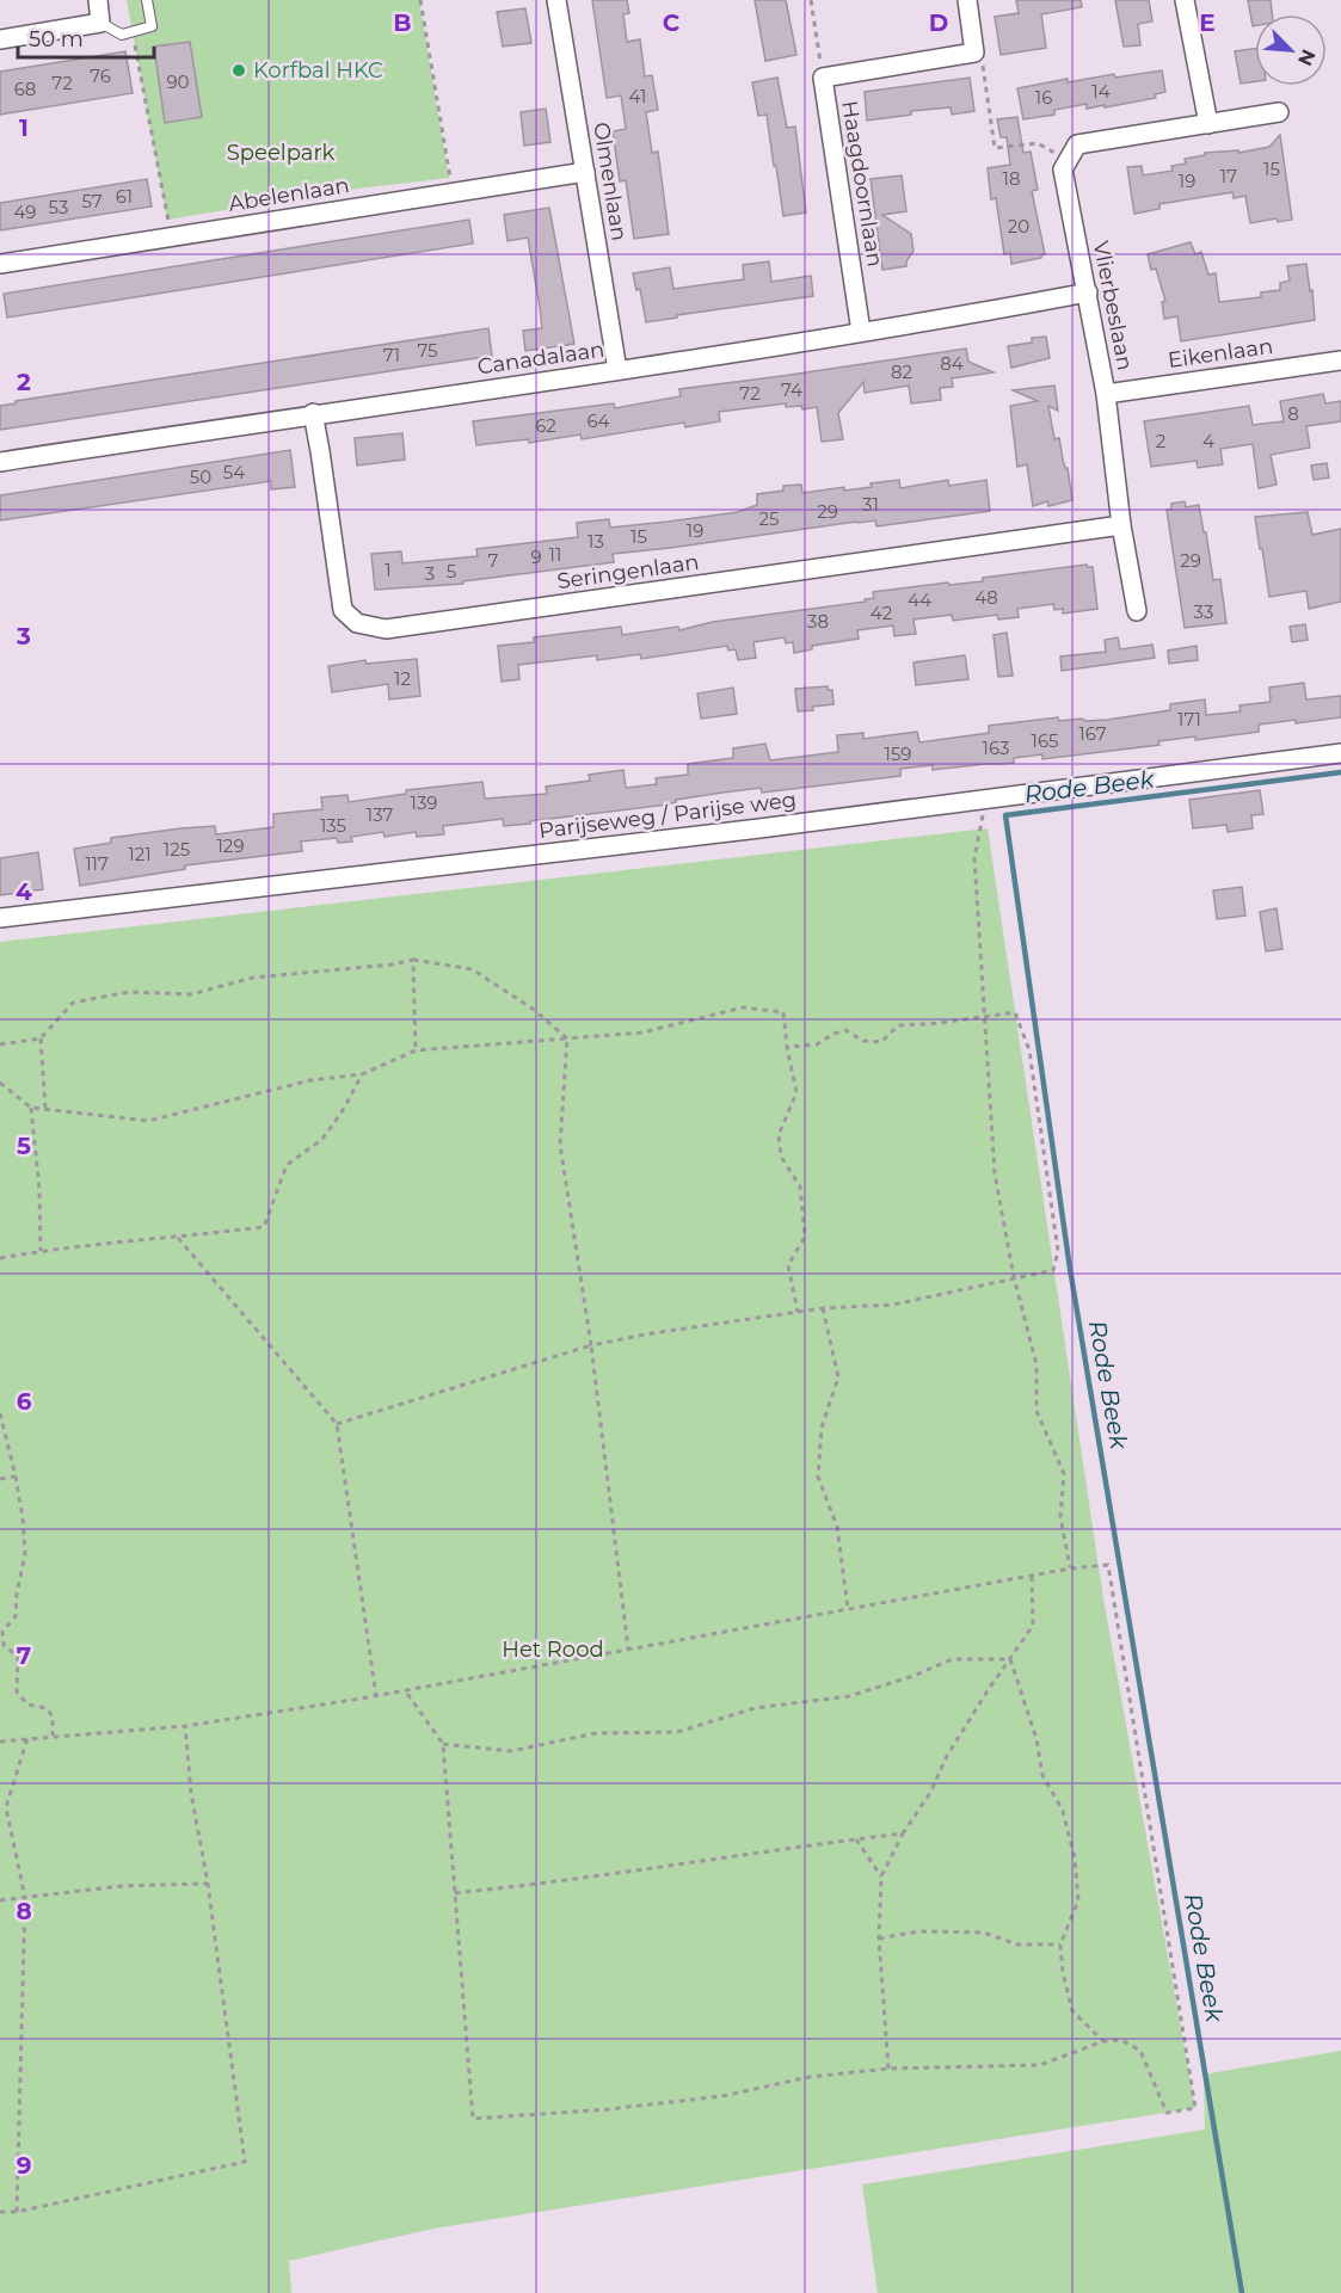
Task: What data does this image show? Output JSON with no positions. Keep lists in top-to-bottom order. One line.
{"streets":{"street":["Olmenlaan","Haagdoornlaan","Abelenlaan","Vlierbeslaan","Eikenlaan","Canadalaan","Seringenlaan","Parijseweg / Parijse weg"]},"crossings":[["Olmenlaan","Abelenlaan"],["Olmenlaan","Canadalaan"],["Haagdoornlaan","Canadalaan"],["Vlierbeslaan","Eikenlaan"],["Vlierbeslaan","Canadalaan"],["Vlierbeslaan","Seringenlaan"],["Canadalaan","Seringenlaan"]],"water":["Rode Beek"],"parks":["Speelpark","Het Rood"],"places":["Korfbal HKC"],"house_numbers":["76","90","72","68","14","41","16","15","17","18","19","61","57","53","49","20","75","71","84","82","74","72","8","64","62","2","4","54","50","31","29","25","19","15","13","11","9","7","29","1","5","3","48","44","33","42","38","12","171","167","165","163","159","139","137","135","129","125","121","117"],"scale_bar":"50 m","north":"bottom right","grid":{"columns":["B","C","D","E"],"rows":["1","2","3","4","5","6","7","8","9"]}}
